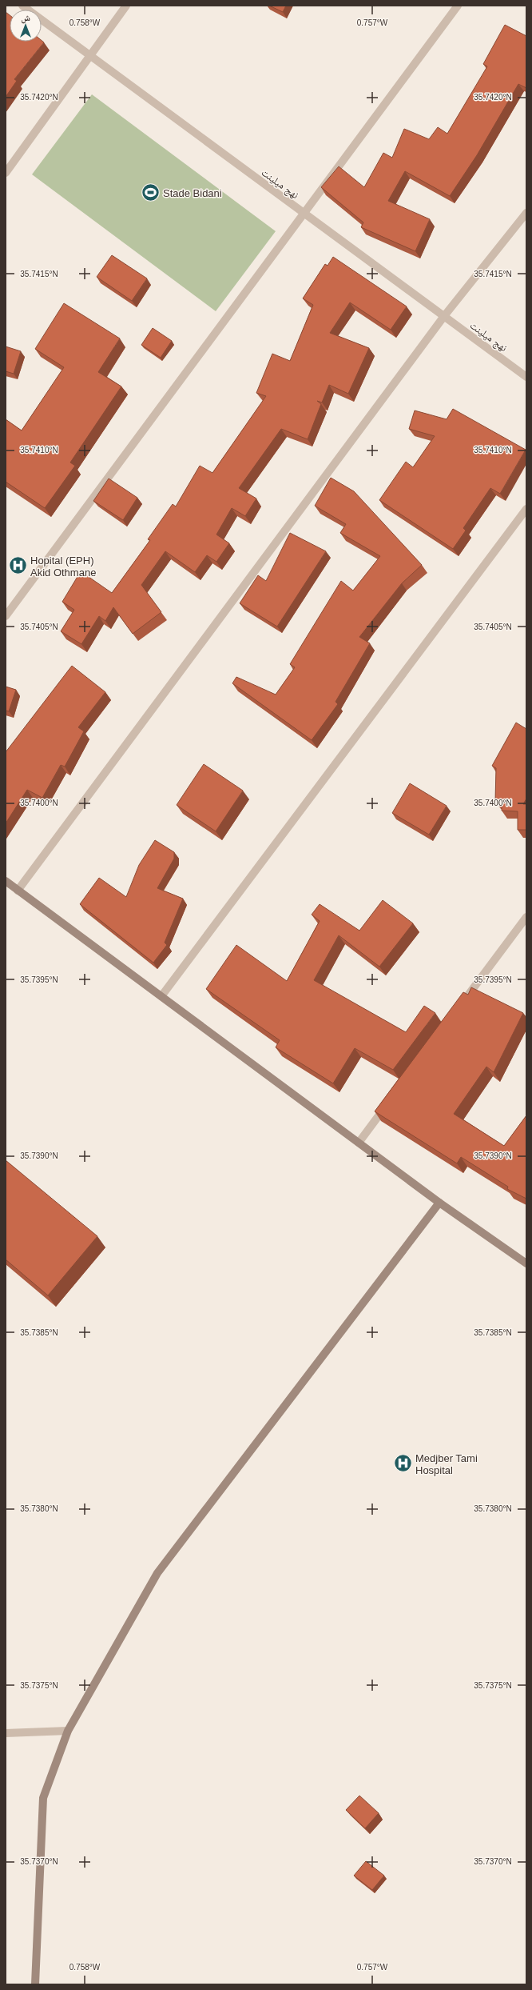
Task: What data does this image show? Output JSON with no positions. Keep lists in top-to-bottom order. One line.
{"streets":{"street":["نهج ميلينت"]},"places":{"sports":["Stade Bidani"],"hospital":["Hopital (EPH) Akid Othmane","Medjber Tami Hospital"]},"north":"top","coordinates":["0.758°W","0.757°W","35.7420°N","35.7415°N","35.7410°N","35.7405°N","35.7400°N","35.7395°N","35.7390°N","35.7385°N","35.7380°N","35.7375°N","35.7370°N"]}
